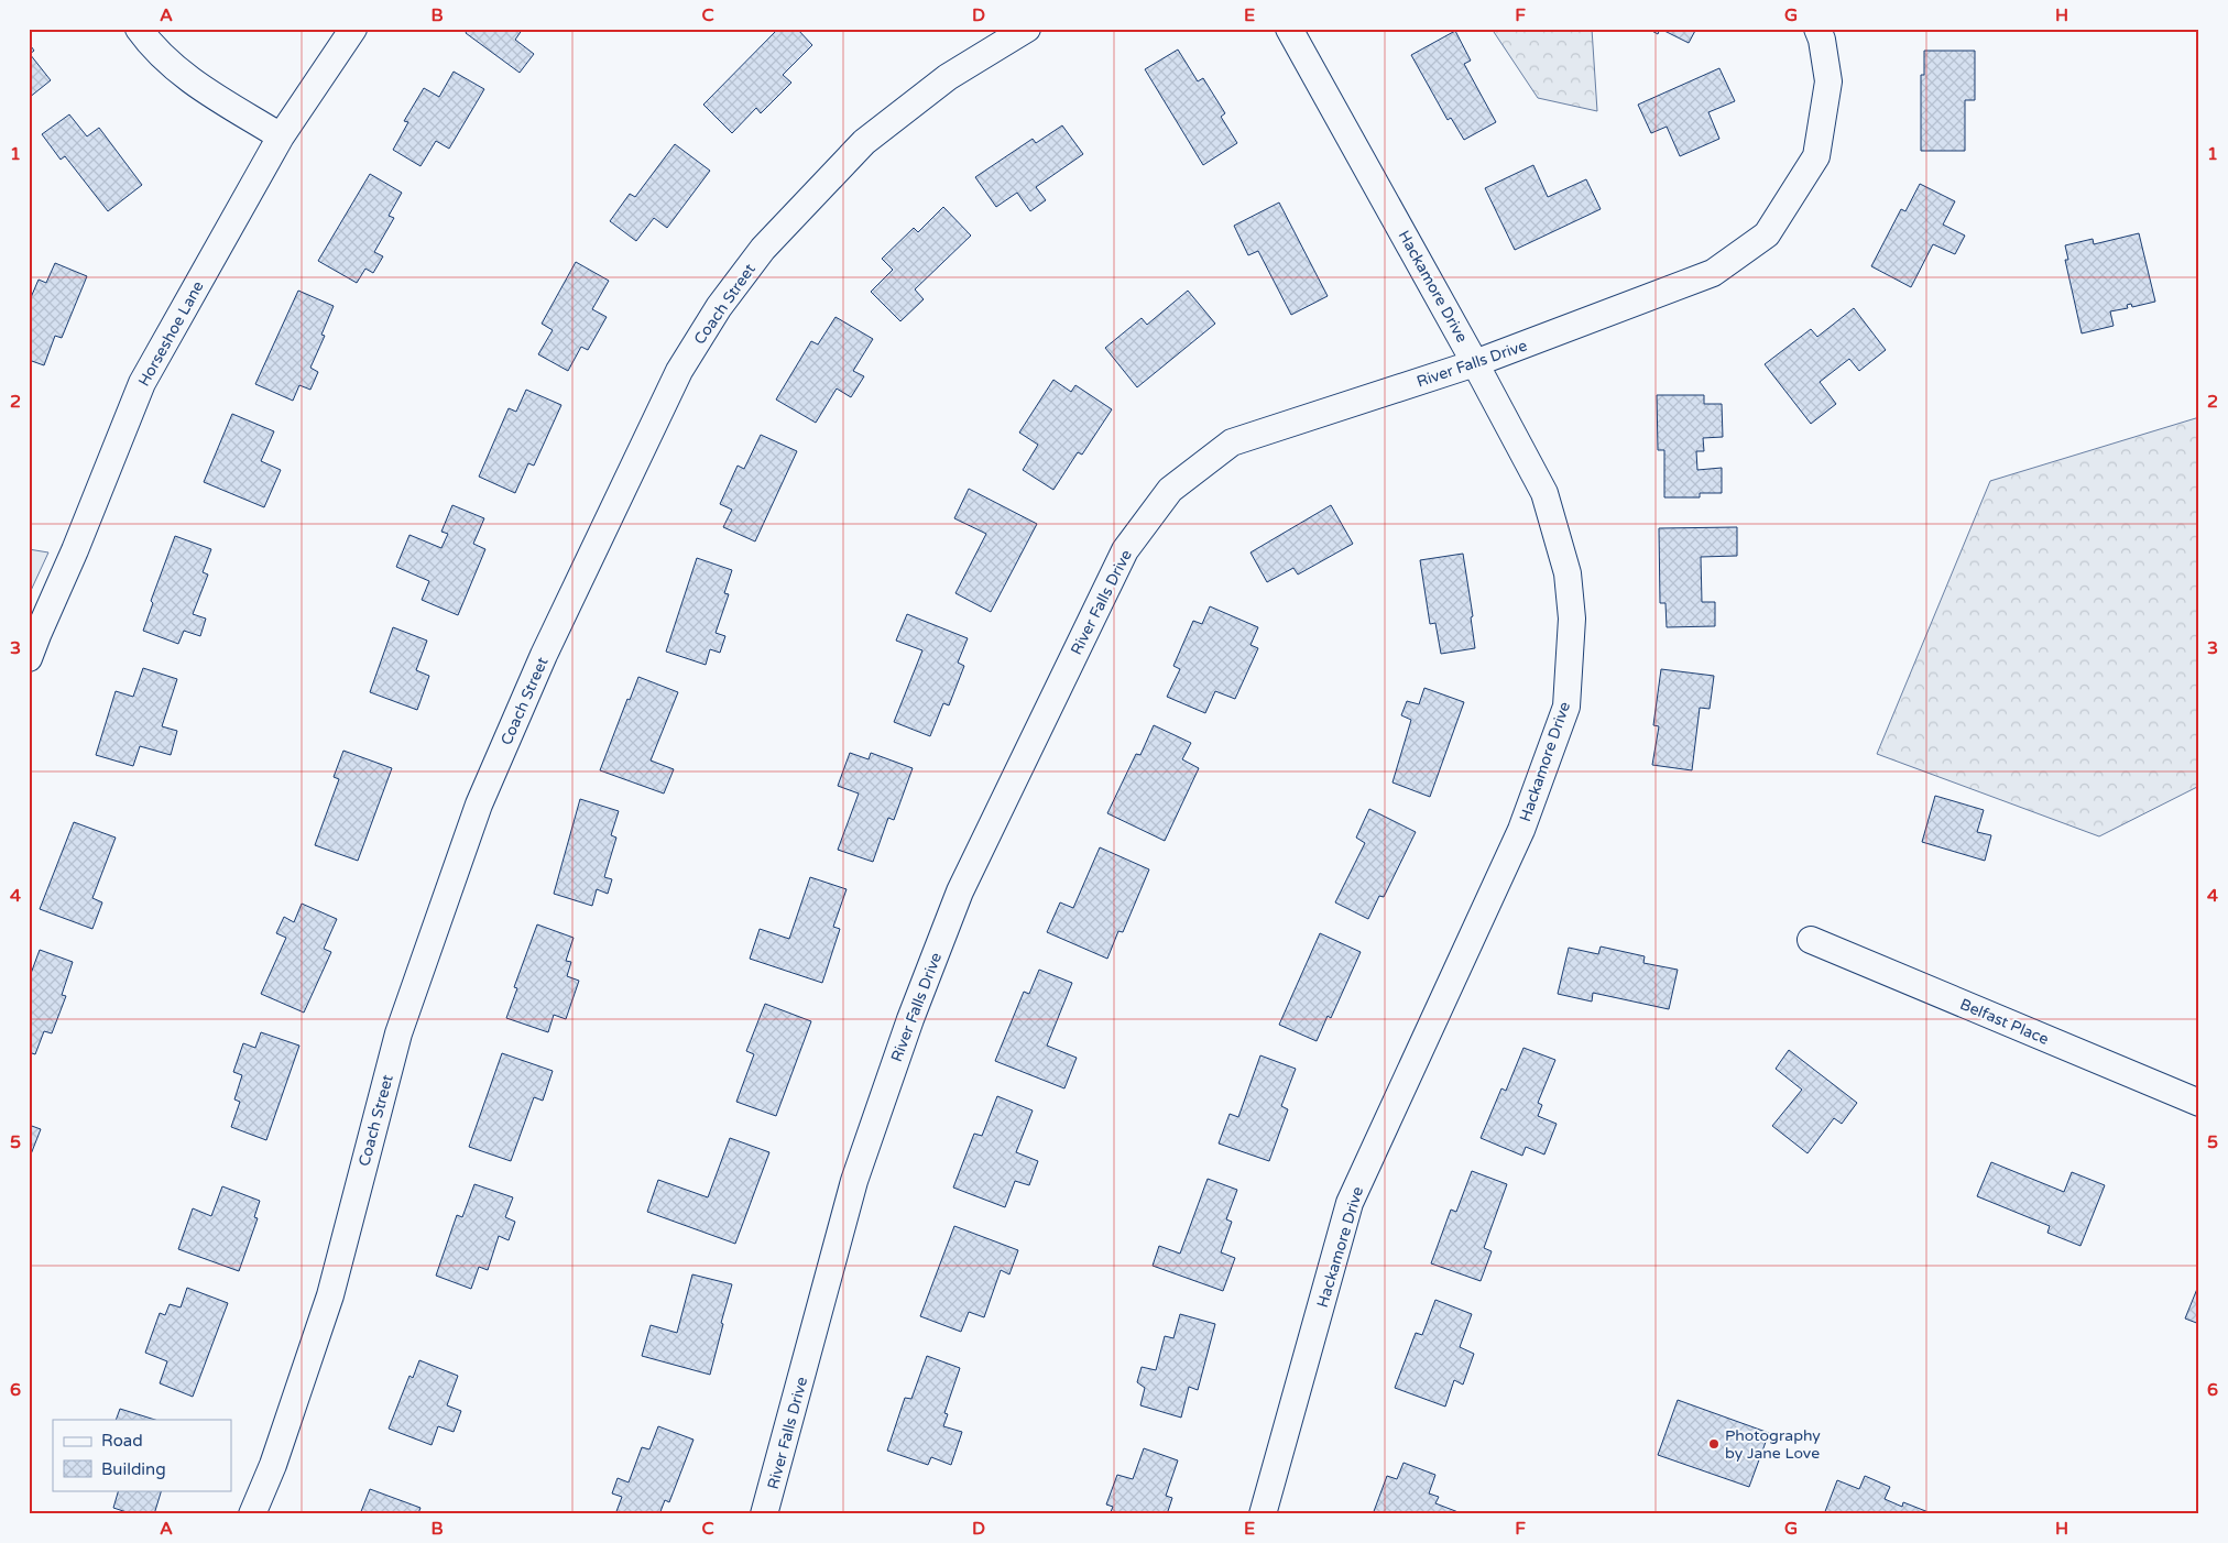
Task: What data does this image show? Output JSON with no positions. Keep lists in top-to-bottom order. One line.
{"streets":{"street":["Hackamore Drive","Coach Street","Horseshoe Lane","River Falls Drive","Belfast Place"]},"crossings":[["Hackamore Drive","River Falls Drive"]],"places":["Photography by Jane Love"],"legend":["Road","Building"],"grid":{"columns":["A","B","C","D","E","F","G","H"],"rows":["1","2","3","4","5","6"]}}
